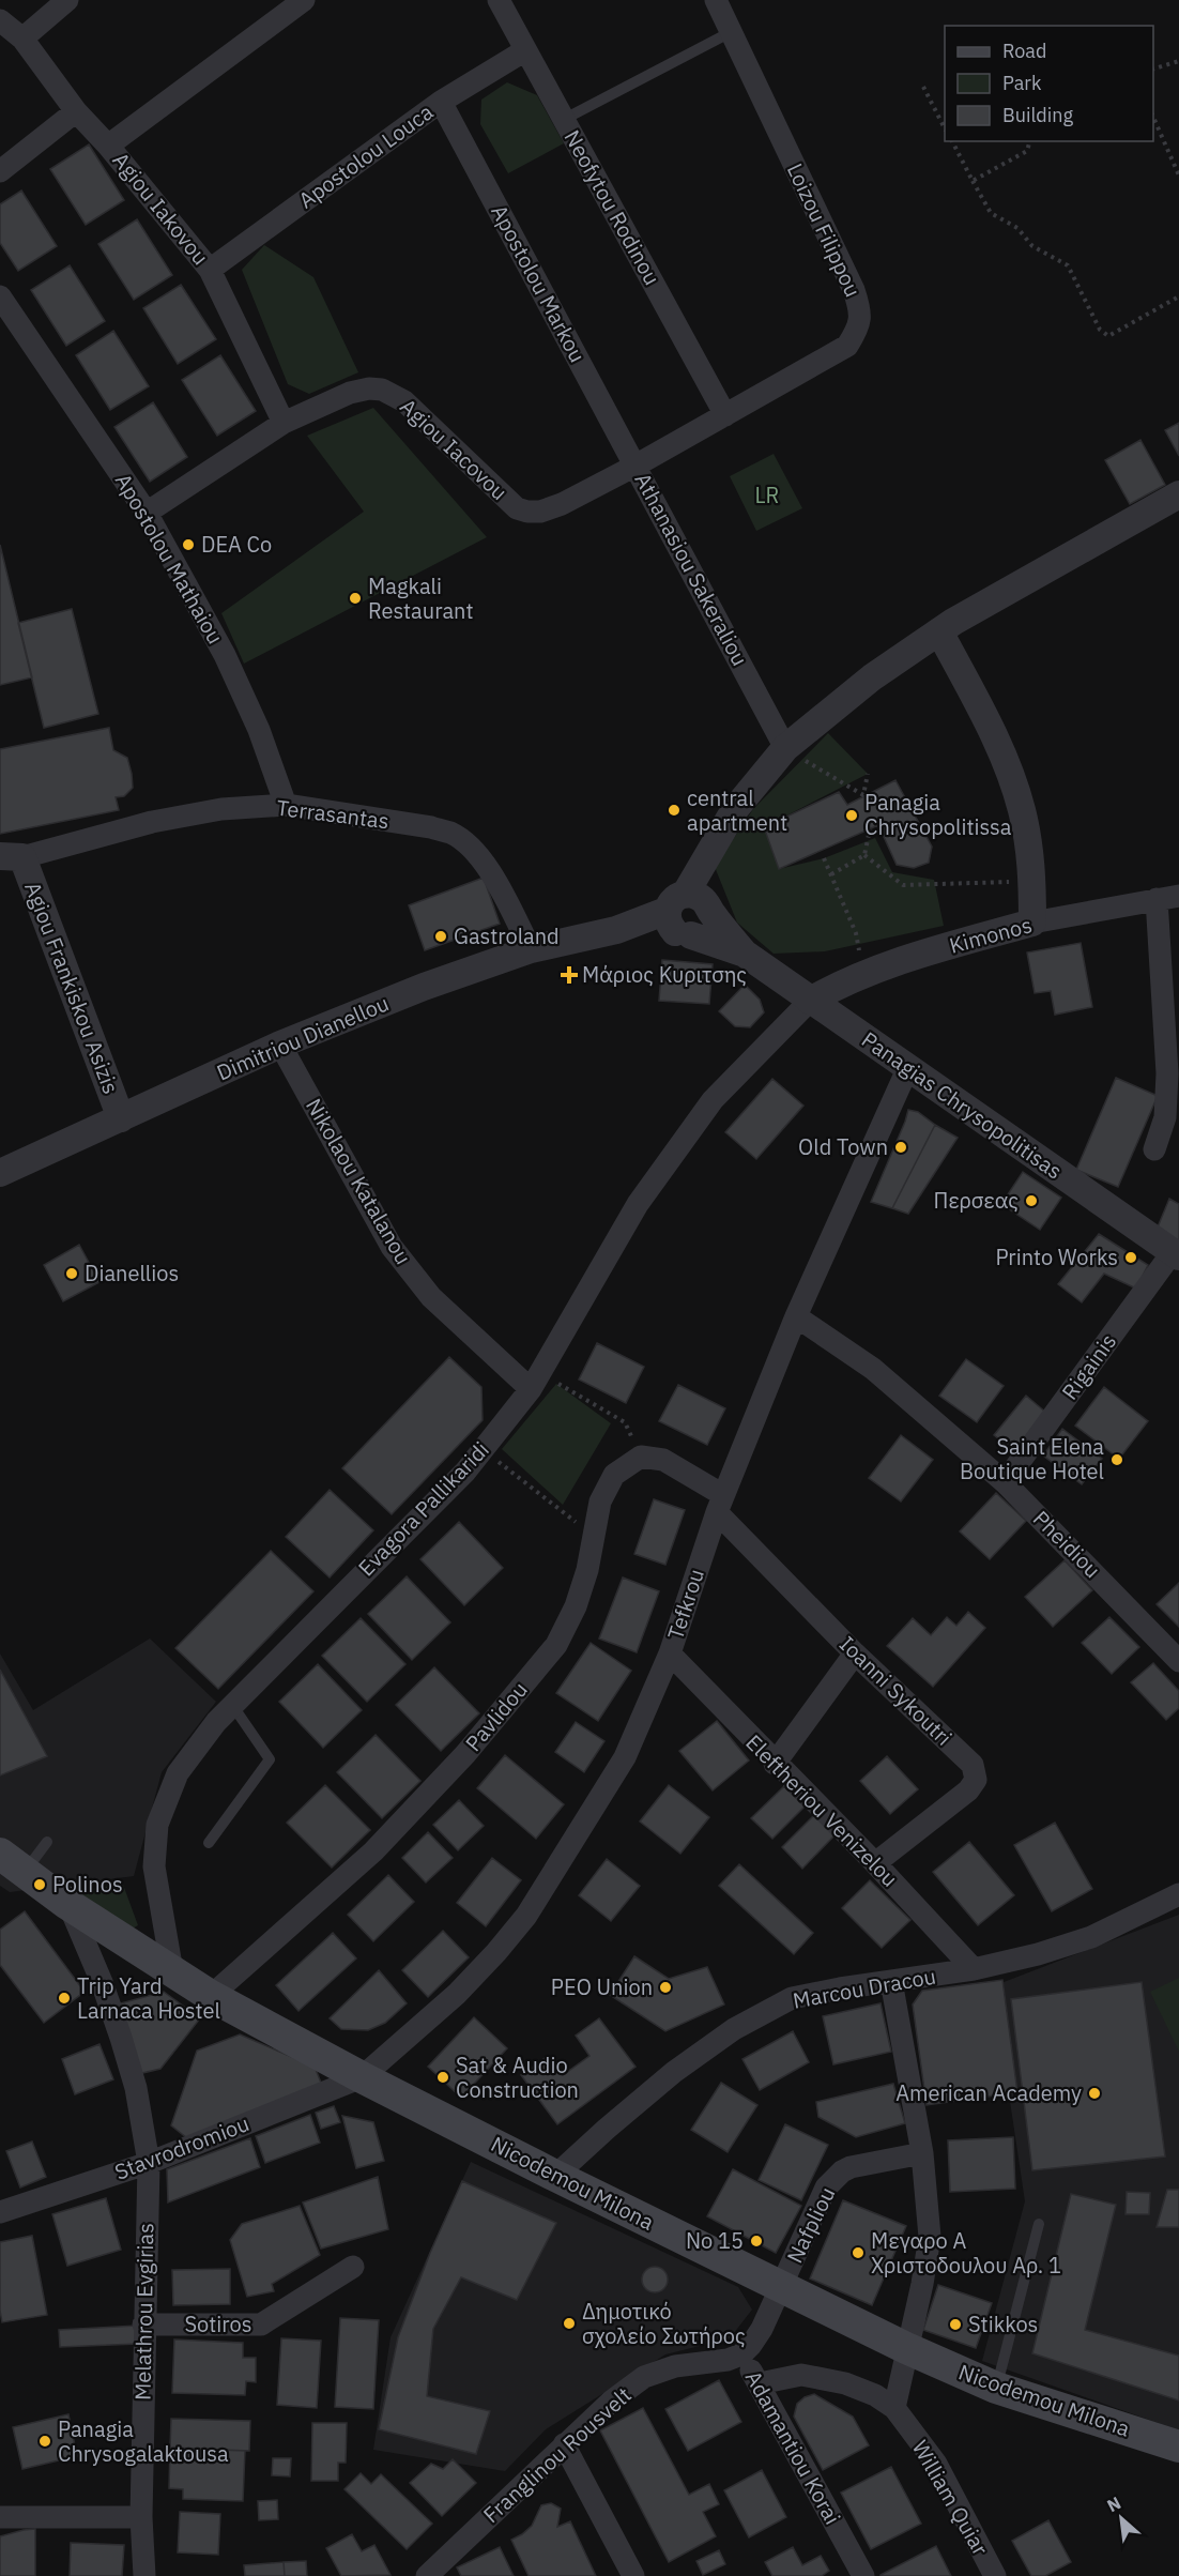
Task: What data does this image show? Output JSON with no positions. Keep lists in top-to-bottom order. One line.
{"streets":{"main road":["Nicodemou Milona"],"street":["Apostolou Louca","Neofytou Rodinou","Agiou Iakovou","Loizou Filippou","Apostolou Markou","Agiou Iacovou","Apostolou Mathaiou","Athanasiou Sakeraliou","Terrasantas","Kimonos","Agiou Frankiskou Asizis","Dimitriou Dianellou","Panagias Chrysopolitisas","Nikolaou Katalanou","Rigainis","Evagora Pallikaridi","Pheidiou","Tefkrou","Ioanni Sykoutri","Pavlidou","Eleftheriou Venizelou","Marcou Dracou","Stavrodromiou","Nafpliou","Melathrou Evgirias","Sotiros","Adamantiou Korai","Franglinou Rousvelt","William Quiar"]},"crossings":[["Apostolou Louca","Neofytou Rodinou"],["Apostolou Louca","Agiou Iakovou"],["Apostolou Louca","Apostolou Markou"],["Neofytou Rodinou","Loizou Filippou"],["Agiou Iakovou","Agiou Iacovou"],["Loizou Filippou","Apostolou Markou"],["Loizou Filippou","Athanasiou Sakeraliou"],["Apostolou Markou","Athanasiou Sakeraliou"],["Agiou Iacovou","Apostolou Mathaiou"],["Agiou Iacovou","Athanasiou Sakeraliou"],["Apostolou Mathaiou","Terrasantas"],["Terrasantas","Agiou Frankiskou Asizis"],["Terrasantas","Dimitriou Dianellou"],["Kimonos","Panagias Chrysopolitisas"],["Kimonos","Evagora Pallikaridi"],["Agiou Frankiskou Asizis","Dimitriou Dianellou"],["Dimitriou Dianellou","Panagias Chrysopolitisas"],["Dimitriou Dianellou","Nikolaou Katalanou"],["Panagias Chrysopolitisas","Rigainis"],["Panagias Chrysopolitisas","Evagora Pallikaridi"],["Panagias Chrysopolitisas","Tefkrou"],["Nikolaou Katalanou","Evagora Pallikaridi"],["Rigainis","Pheidiou"],["Evagora Pallikaridi","Nicodemou Milona"],["Pheidiou","Tefkrou"],["Tefkrou","Ioanni Sykoutri"],["Tefkrou","Eleftheriou Venizelou"],["Tefkrou","Stavrodromiou"],["Tefkrou","Nicodemou Milona"],["Ioanni Sykoutri","Eleftheriou Venizelou"],["Pavlidou","Nicodemou Milona"],["Eleftheriou Venizelou","Marcou Dracou"],["Marcou Dracou","Nicodemou Milona"],["Stavrodromiou","Nicodemou Milona"],["Stavrodromiou","Melathrou Evgirias"],["Nicodemou Milona","Nafpliou"],["Nicodemou Milona","Melathrou Evgirias"],["Nicodemou Milona","Adamantiou Korai"],["Nafpliou","Adamantiou Korai"],["Melathrou Evgirias","Sotiros"],["Adamantiou Korai","Franglinou Rousvelt"]],"parks":["LR"],"places":{"other":["DEA Co","Magkali Restaurant","central apartment","Panagia Chrysopolitissa","Gastroland","Old Town","Περσεας","Printo Works","Dianellios","Saint Elena Boutique Hotel","Polinos","PEO Union","Trip Yard Larnaca Hostel","Sat & Audio Construction","American Academy","No 15","Μεγαρο Α Χριστοδουλου Αρ. 1","Δημοτικό σχολείο Σωτήρος","Stikkos","Panagia Chrysogalaktousa"],"health":["Μάριος Κυριτσης"]},"legend":["Road","Park","Building"],"north":"top left"}
